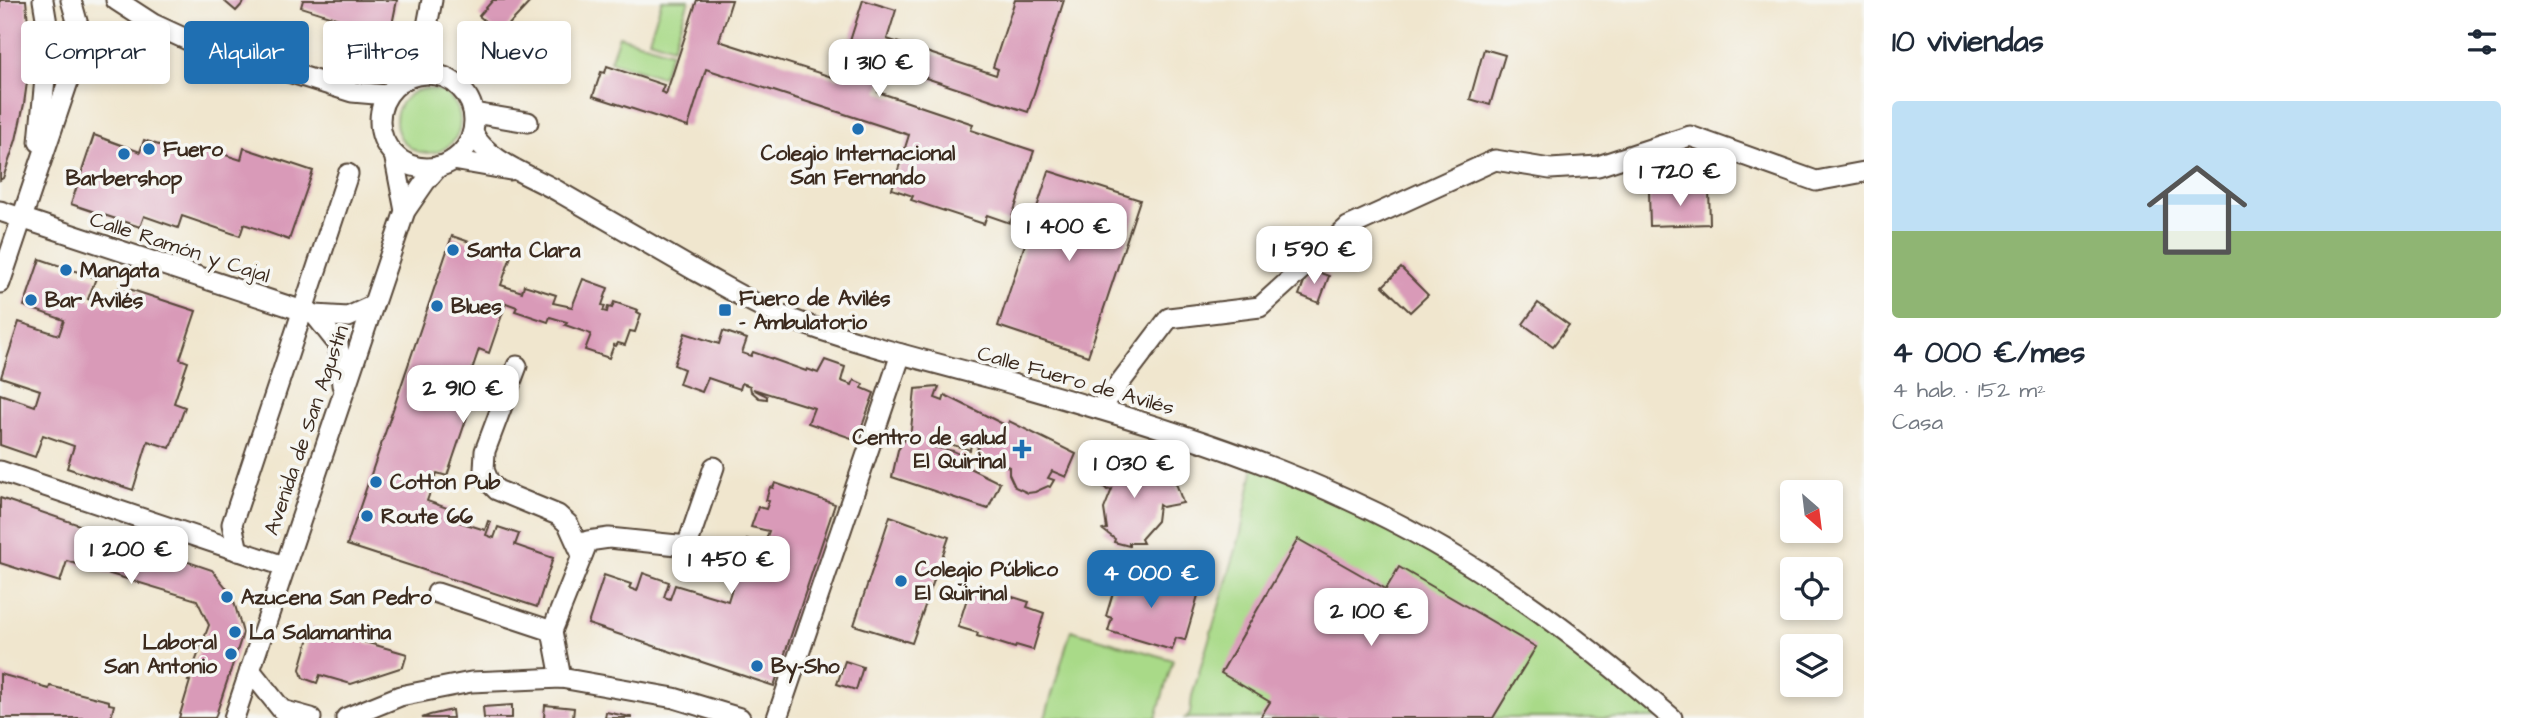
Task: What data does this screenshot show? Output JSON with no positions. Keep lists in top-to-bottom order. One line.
{"streets":{"street":["Calle Ramón y Cajal","Calle Fuero de Avilés","Avenida de San Agustín"]},"crossings":[["Calle Ramón y Cajal","Avenida de San Agustín"],["Calle Fuero de Avilés","Avenida de San Agustín"]],"places":{"other":["Colegio Internacional San Fernando","Fuero","Barbershop","Santa Clara","Mangata","Bar Avilés","Blues","Cotton Pub","Route 66","Colegio Público El Quirinal","Azucena San Pedro","La Salamantina","Laboral San Antonio","By-Sho"],"transit":["Fuero de Avilés - Ambulatorio"],"health":["Centro de salud El Quirinal"]},"north":"bottom right","page":{"heading":"10 viviendas","chip":["Comprar","Alquilar","Filtros","Nuevo"],"price":["1 310 €","1 720 €","1 400 €","1 590 €","2 910 €","1 030 €","1 200 €","1 450 €","4 000 €","2 100 €"],"list":[{"name":"4 000 €/mes","note":"4 hab. · 152 m² · Casa"}]}}
